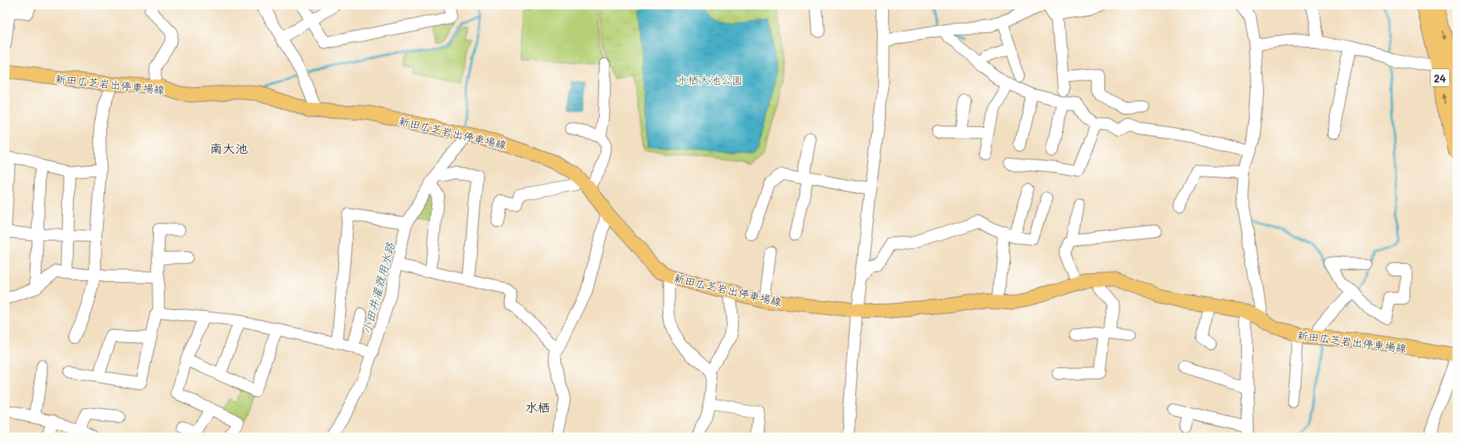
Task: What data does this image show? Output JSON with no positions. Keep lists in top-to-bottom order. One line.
{"streets":{"highway":["24"],"main road":["新田広芝岩出停車場線"]},"districts":["南大池","水栖"],"water":["小田井灌漑用水路"],"parks":["水栖大池公園"]}
